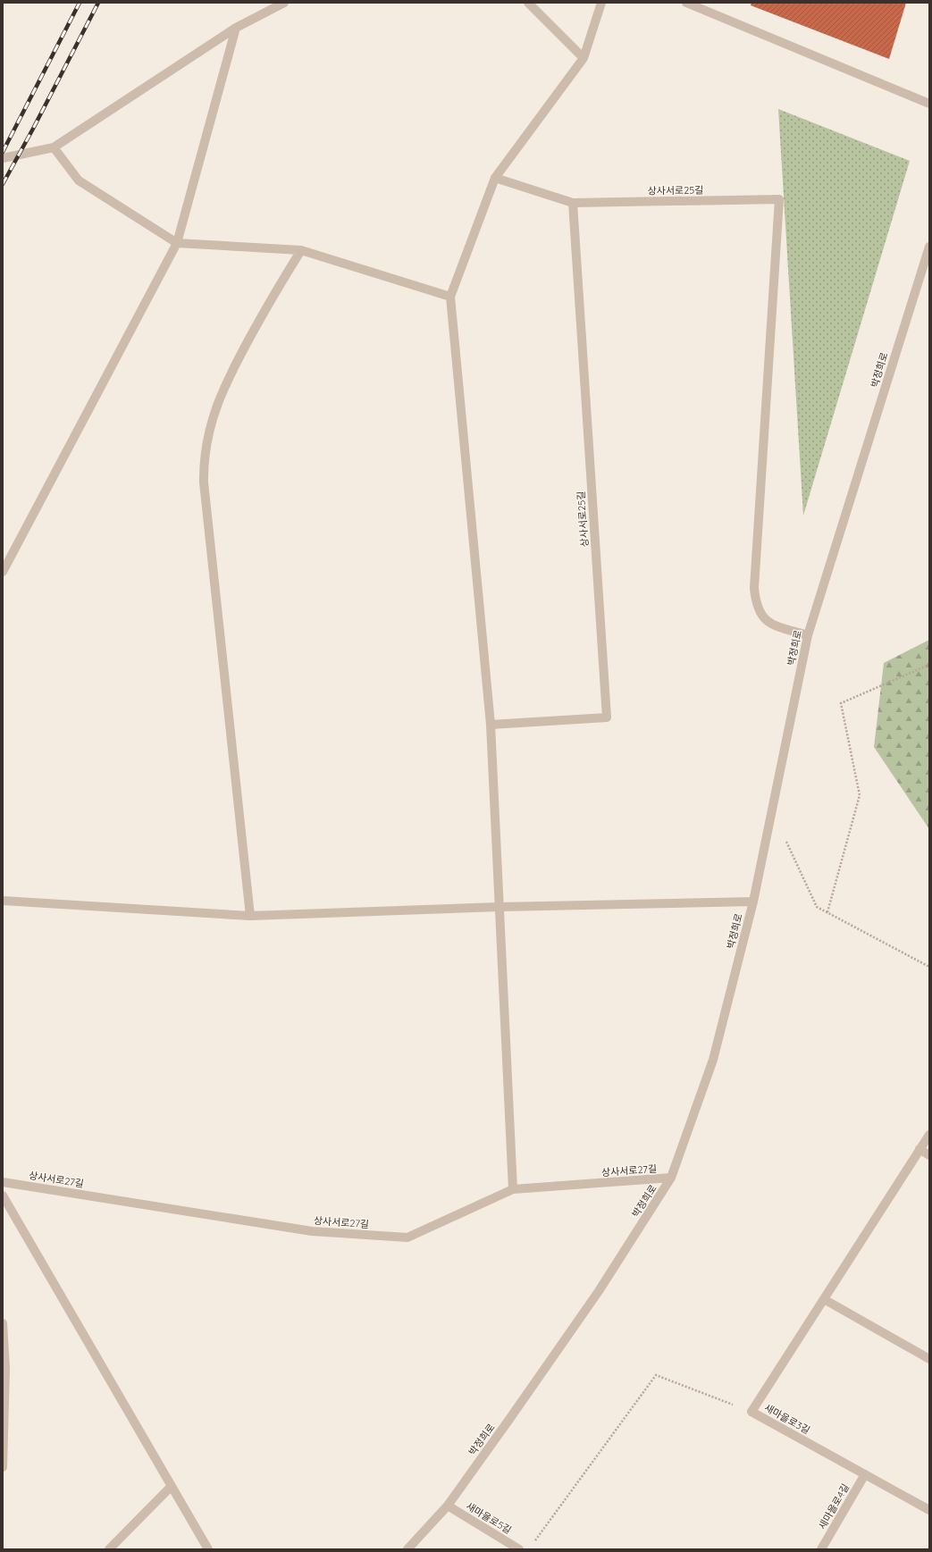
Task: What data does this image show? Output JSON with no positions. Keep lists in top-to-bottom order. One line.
{"streets":{"street":["상사서로25길","박정희로","상사서로27길","새마을로3길","새마을로4길","새마을로5길"]},"crossings":[["상사서로25길","박정희로"],["박정희로","상사서로27길"],["박정희로","새마을로5길"],["새마을로3길","새마을로4길"]]}
